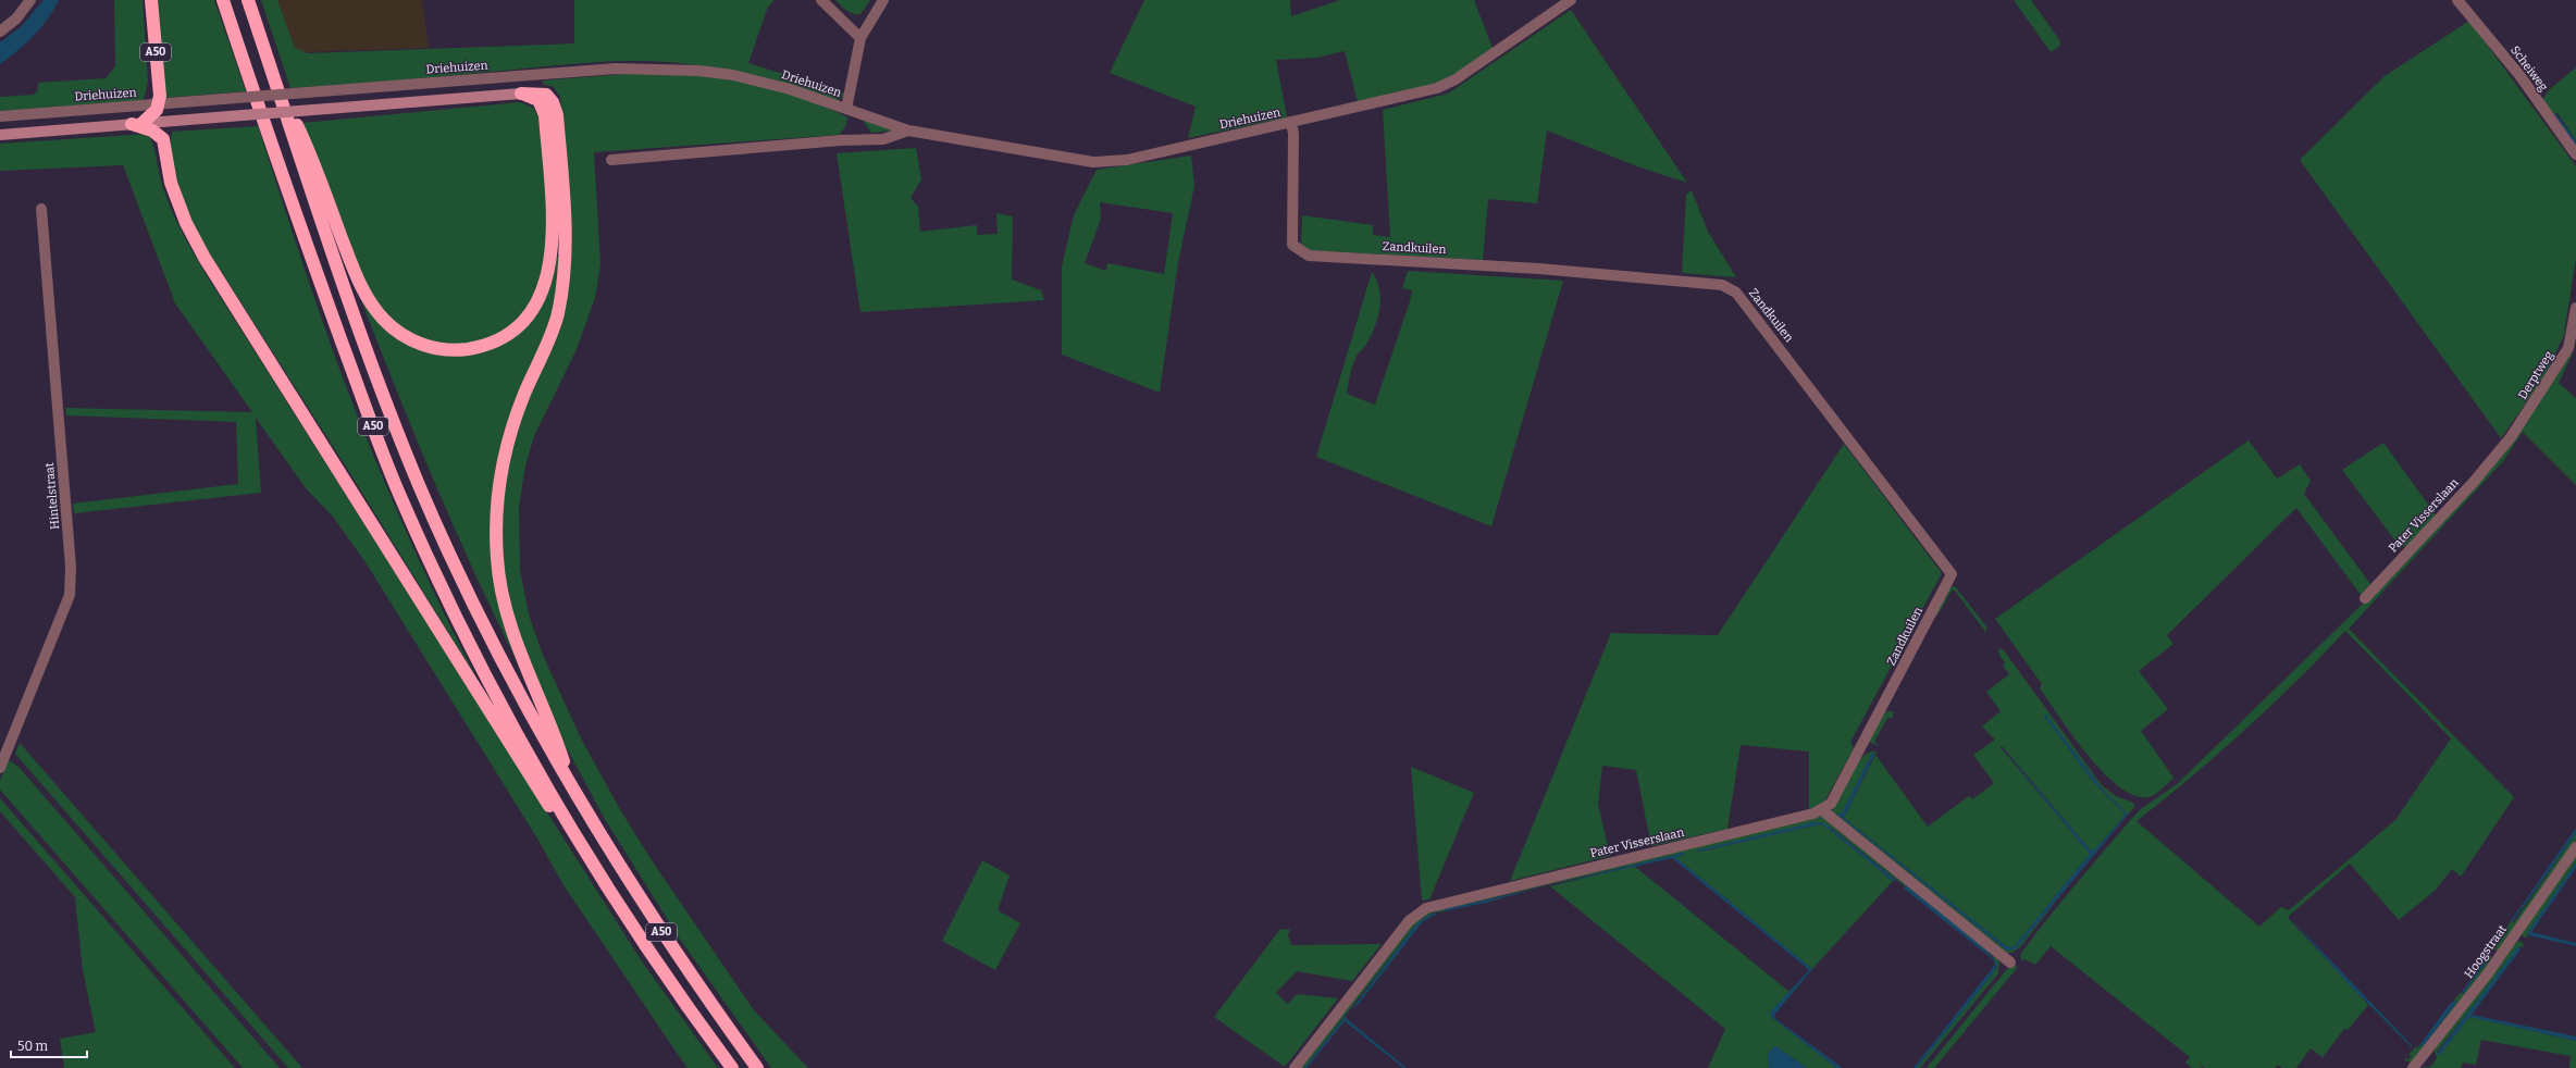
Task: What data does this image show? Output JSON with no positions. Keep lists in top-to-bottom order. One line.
{"streets":{"highway":["A50"],"street":["Driehuizen","Scheiweg","Zandkuilen","Derptweg","Hintelstraat","Pater Visserslaan","Hoogstraat"]},"crossings":[["A50","Driehuizen"],["Driehuizen","Zandkuilen"],["Zandkuilen","Pater Visserslaan"],["Derptweg","Pater Visserslaan"]],"scale_bar":"50 m"}
